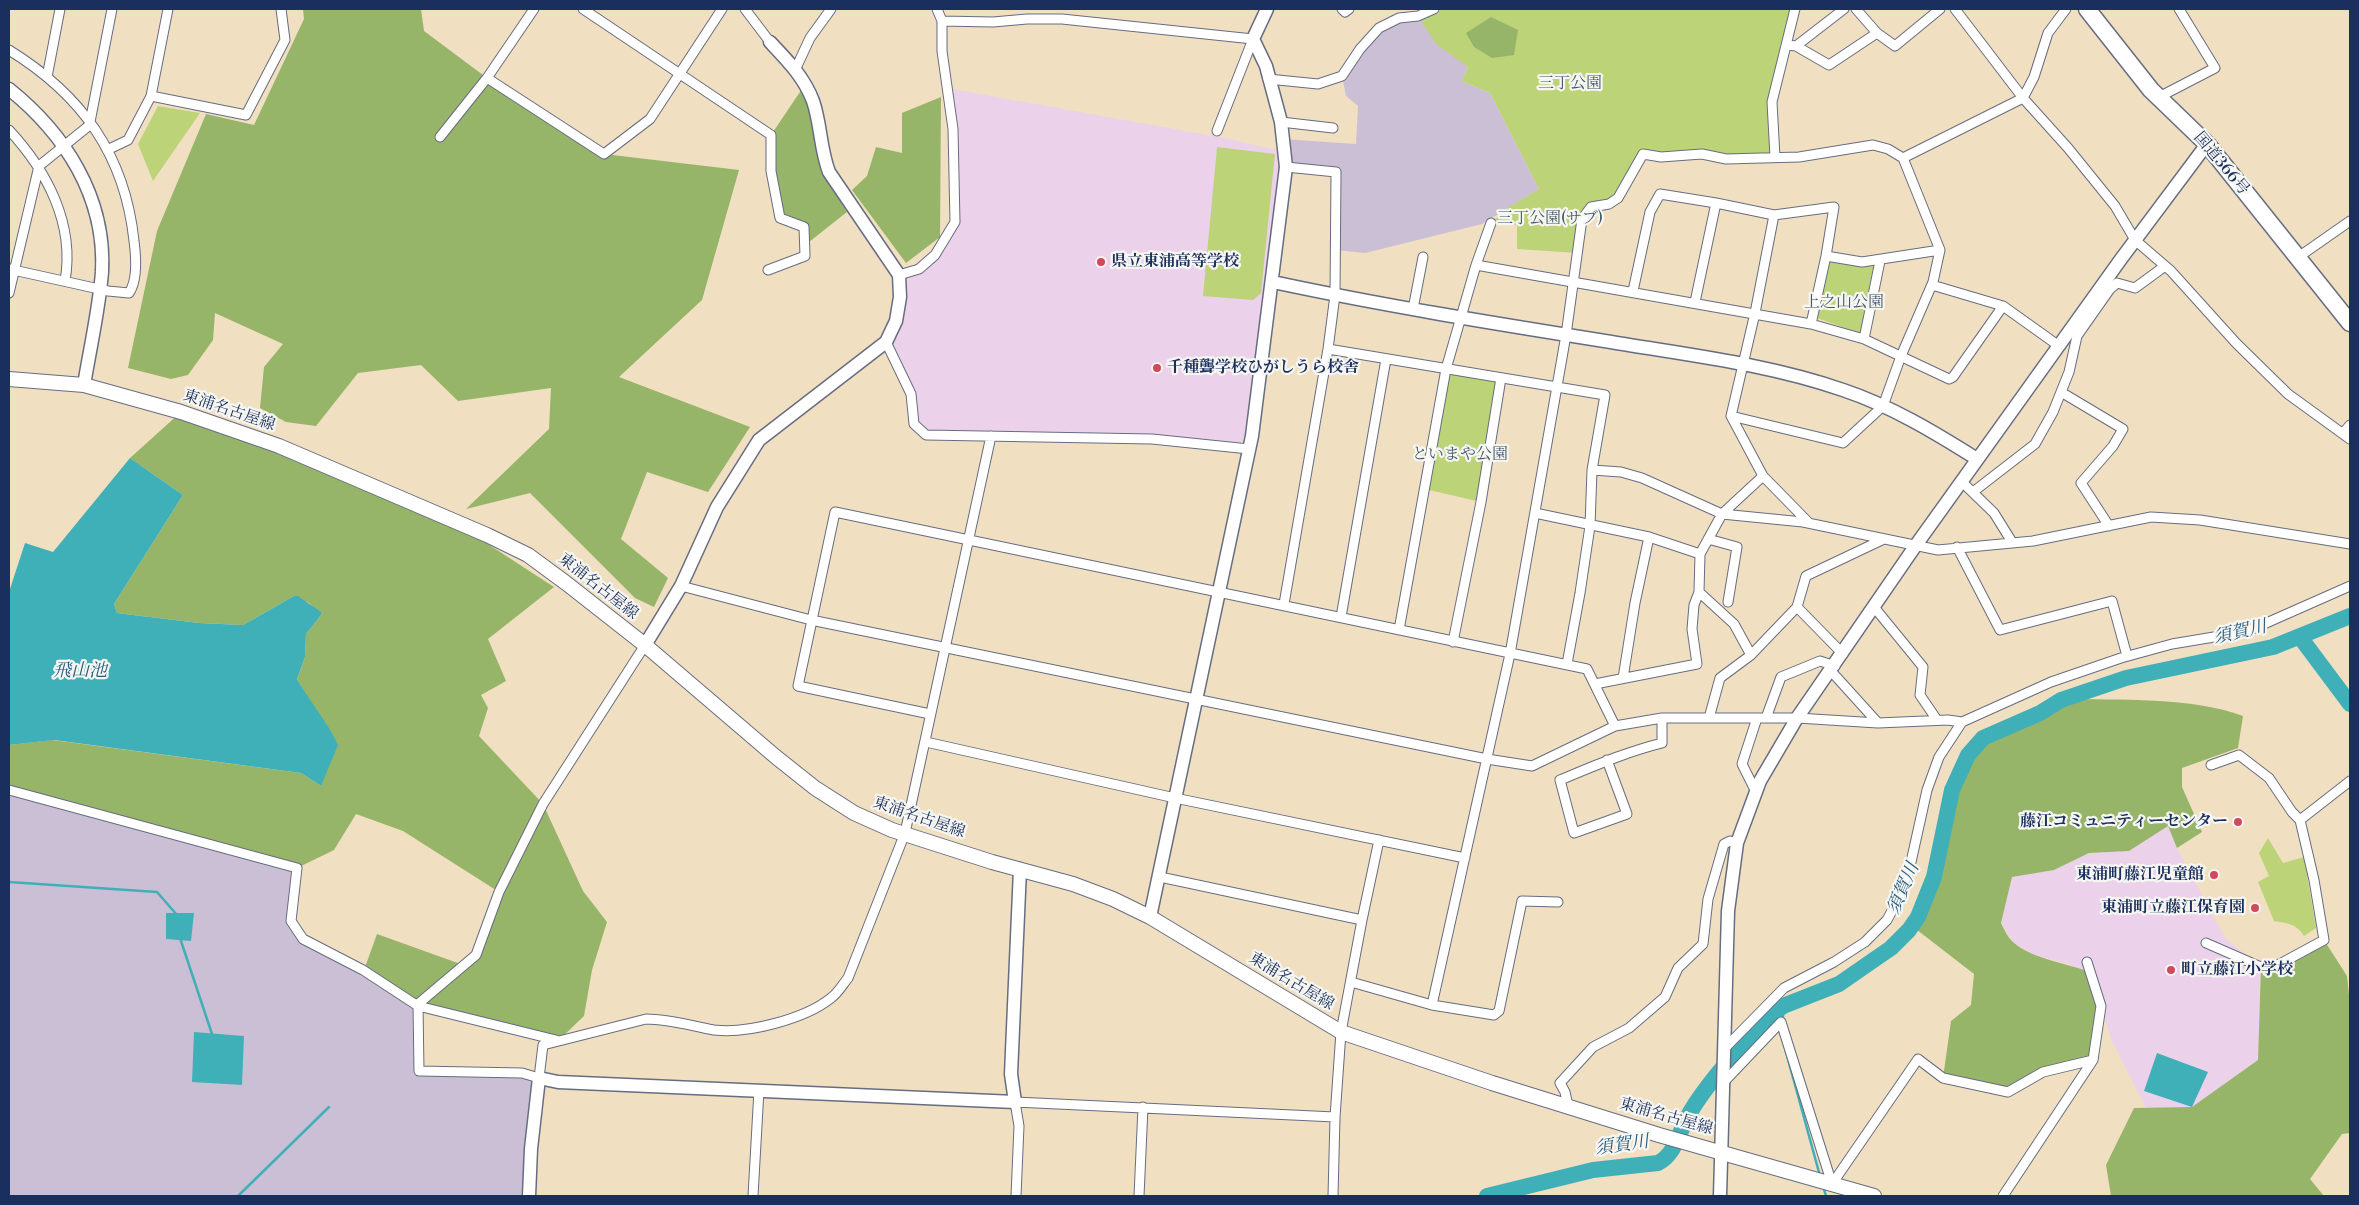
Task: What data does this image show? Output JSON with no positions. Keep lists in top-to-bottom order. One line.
{"streets":{"highway":["国道366号"],"main road":["東浦名古屋線"]},"water":["須賀川","飛山池"],"parks":["三丁公園","三丁公園(サブ)","上之山公園","といまや公園"],"places":["県立東浦高等学校","千種聾学校ひがしうら校舎","藤江コミュニティーセンター","東浦町藤江児童館","東浦町立藤江保育園","町立藤江小学校"]}
